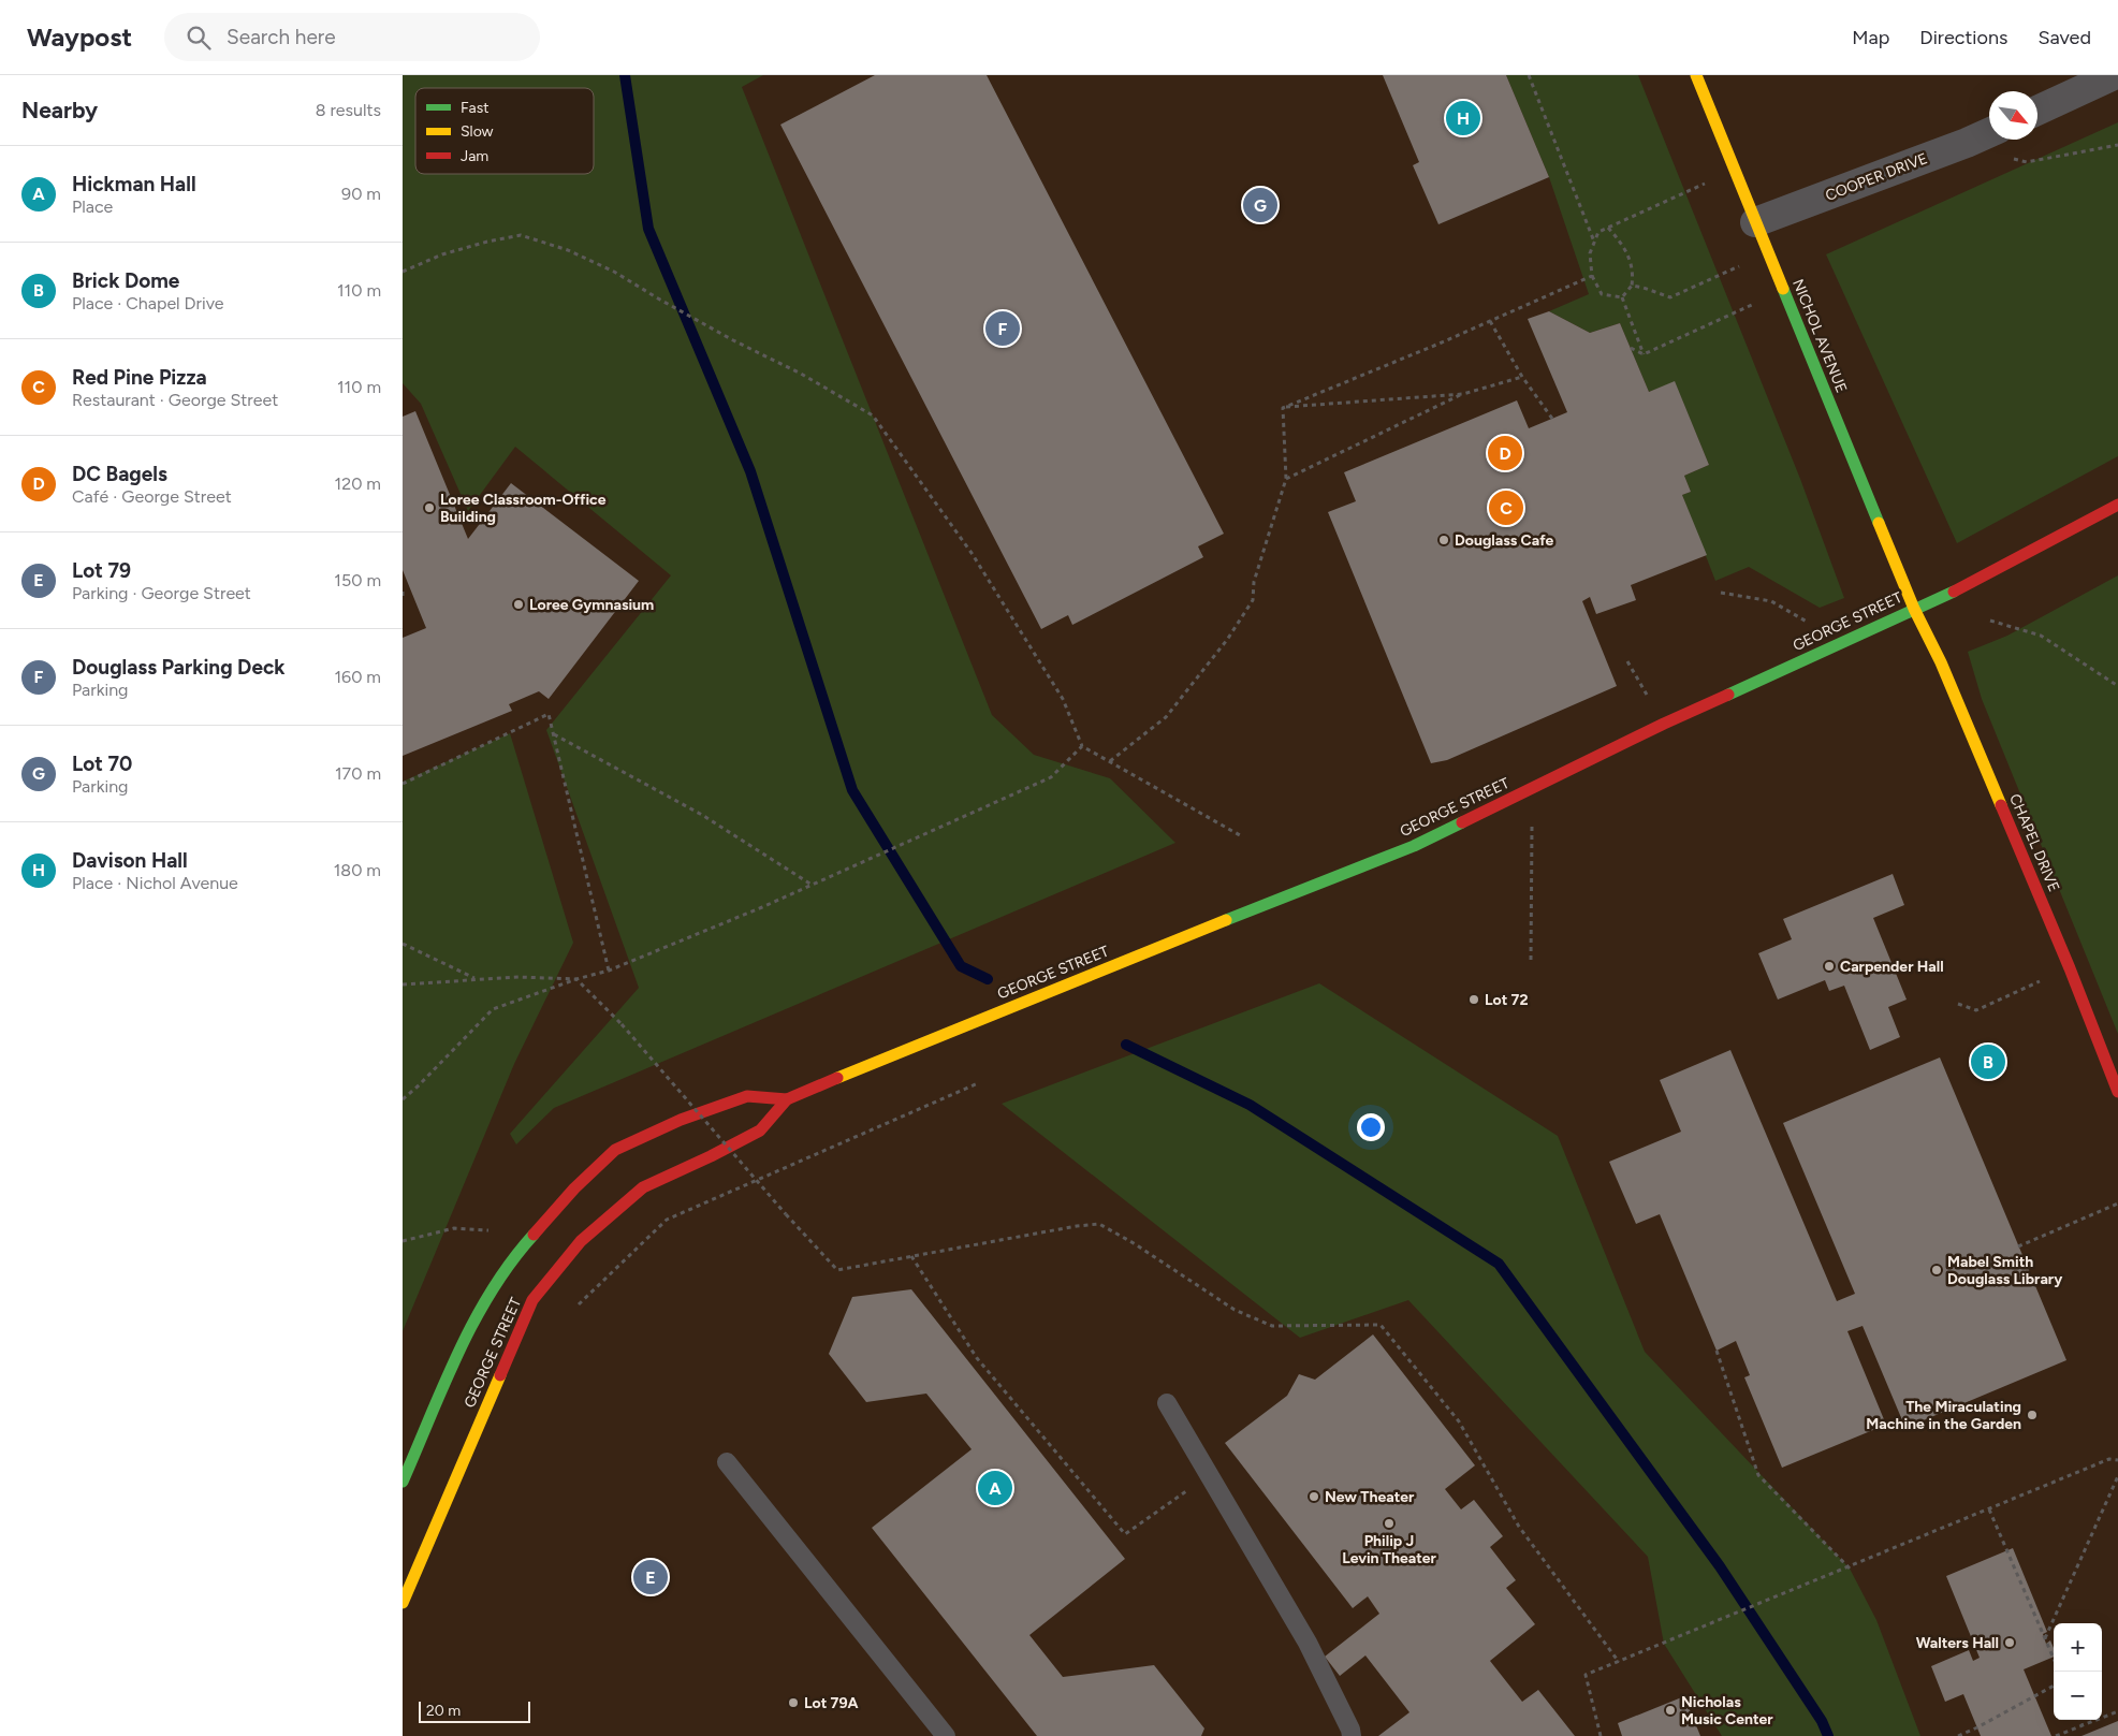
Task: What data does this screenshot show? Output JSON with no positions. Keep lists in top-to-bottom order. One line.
{"streets":{"street":["COOPER DRIVE","NICHOL AVENUE","GEORGE STREET","CHAPEL DRIVE"]},"crossings":[["COOPER DRIVE","NICHOL AVENUE"],["NICHOL AVENUE","GEORGE STREET"],["NICHOL AVENUE","CHAPEL DRIVE"],["GEORGE STREET","CHAPEL DRIVE"]],"places":["Loree Classroom-Office Building","Douglass Cafe","Loree Gymnasium","Carpender Hall","Lot 72","Mabel Smith Douglass Library","The Miraculating Machine in the Garden","New Theater","Philip J Levin Theater","Walters Hall","Lot 79A","Nicholas Music Center"],"legend":["Fast","Slow","Jam"],"scale_bar":"20 m","north":"bottom right","page":{"header":"Waypost","search":"Search here","nav":["Map","Directions","Saved"],"heading":["Nearby","8 results"],"pins":["H","G","F","D","C","B","A","E"],"list":[{"mark":"A","name":"Hickman Hall","note":"Place","value":"90 m"},{"mark":"B","name":"Brick Dome","note":"Place · Chapel Drive","value":"110 m"},{"mark":"C","name":"Red Pine Pizza","note":"Restaurant · George Street","value":"110 m"},{"mark":"D","name":"DC Bagels","note":"Café · George Street","value":"120 m"},{"mark":"E","name":"Lot 79","note":"Parking · George Street","value":"150 m"},{"mark":"F","name":"Douglass Parking Deck","note":"Parking","value":"160 m"},{"mark":"G","name":"Lot 70","note":"Parking","value":"170 m"},{"mark":"H","name":"Davison Hall","note":"Place · Nichol Avenue","value":"180 m"}],"map_buttons":["+","−"],"scale":"20 m"}}
